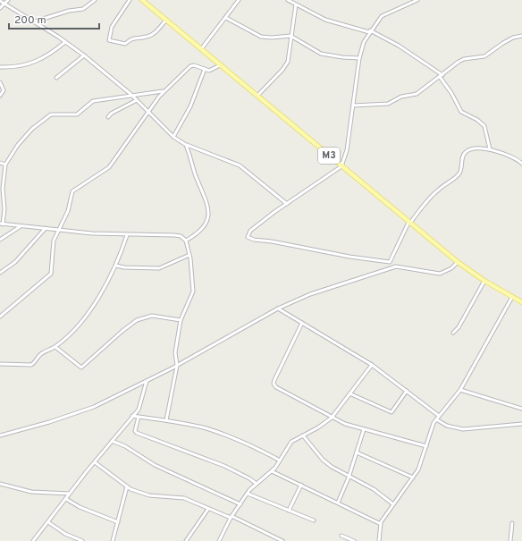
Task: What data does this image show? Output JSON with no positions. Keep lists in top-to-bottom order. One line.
{"streets":{"main road":["M3"]},"scale_bar":"200 m"}
